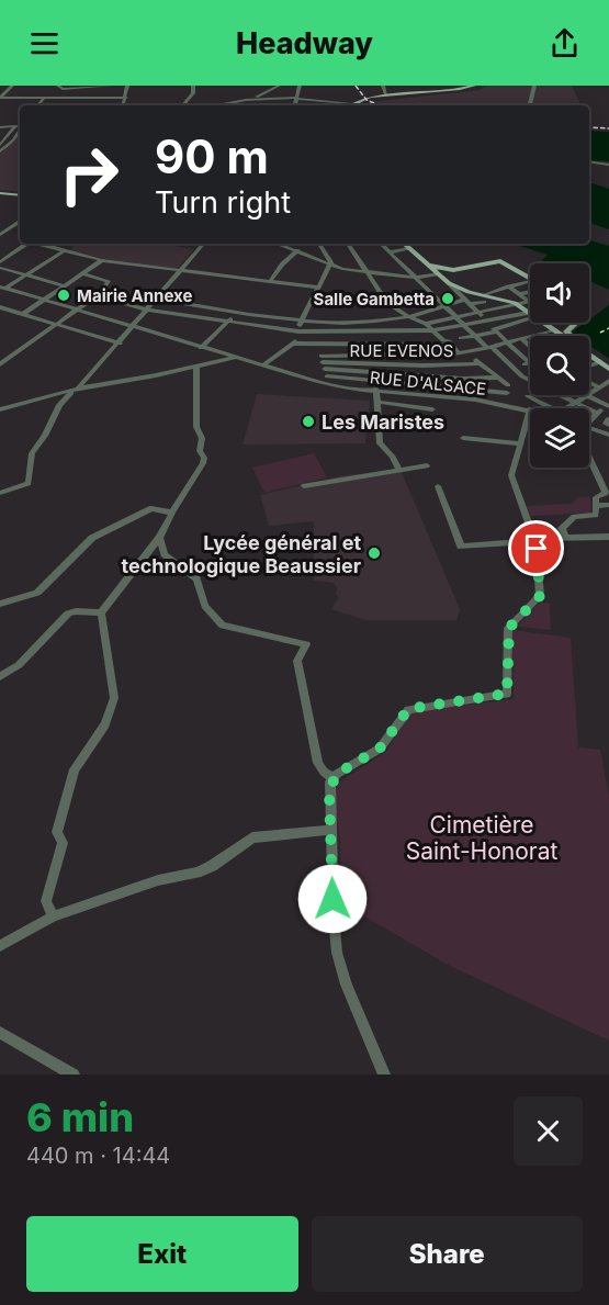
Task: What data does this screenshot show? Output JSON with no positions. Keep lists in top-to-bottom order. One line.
{"streets":{"street":["RUE EVENOS","RUE D'ALSACE"]},"parks":["Cimetière Saint-Honorat"],"places":["Mairie Annexe","Salle Gambetta","Les Maristes","Lycée général et technologique Beaussier"],"page":{"header":"Headway","turn":["90 m","Turn right"],"heading":["6 min","440 m · 14:44"],"buttons":["Exit","Share"]}}
